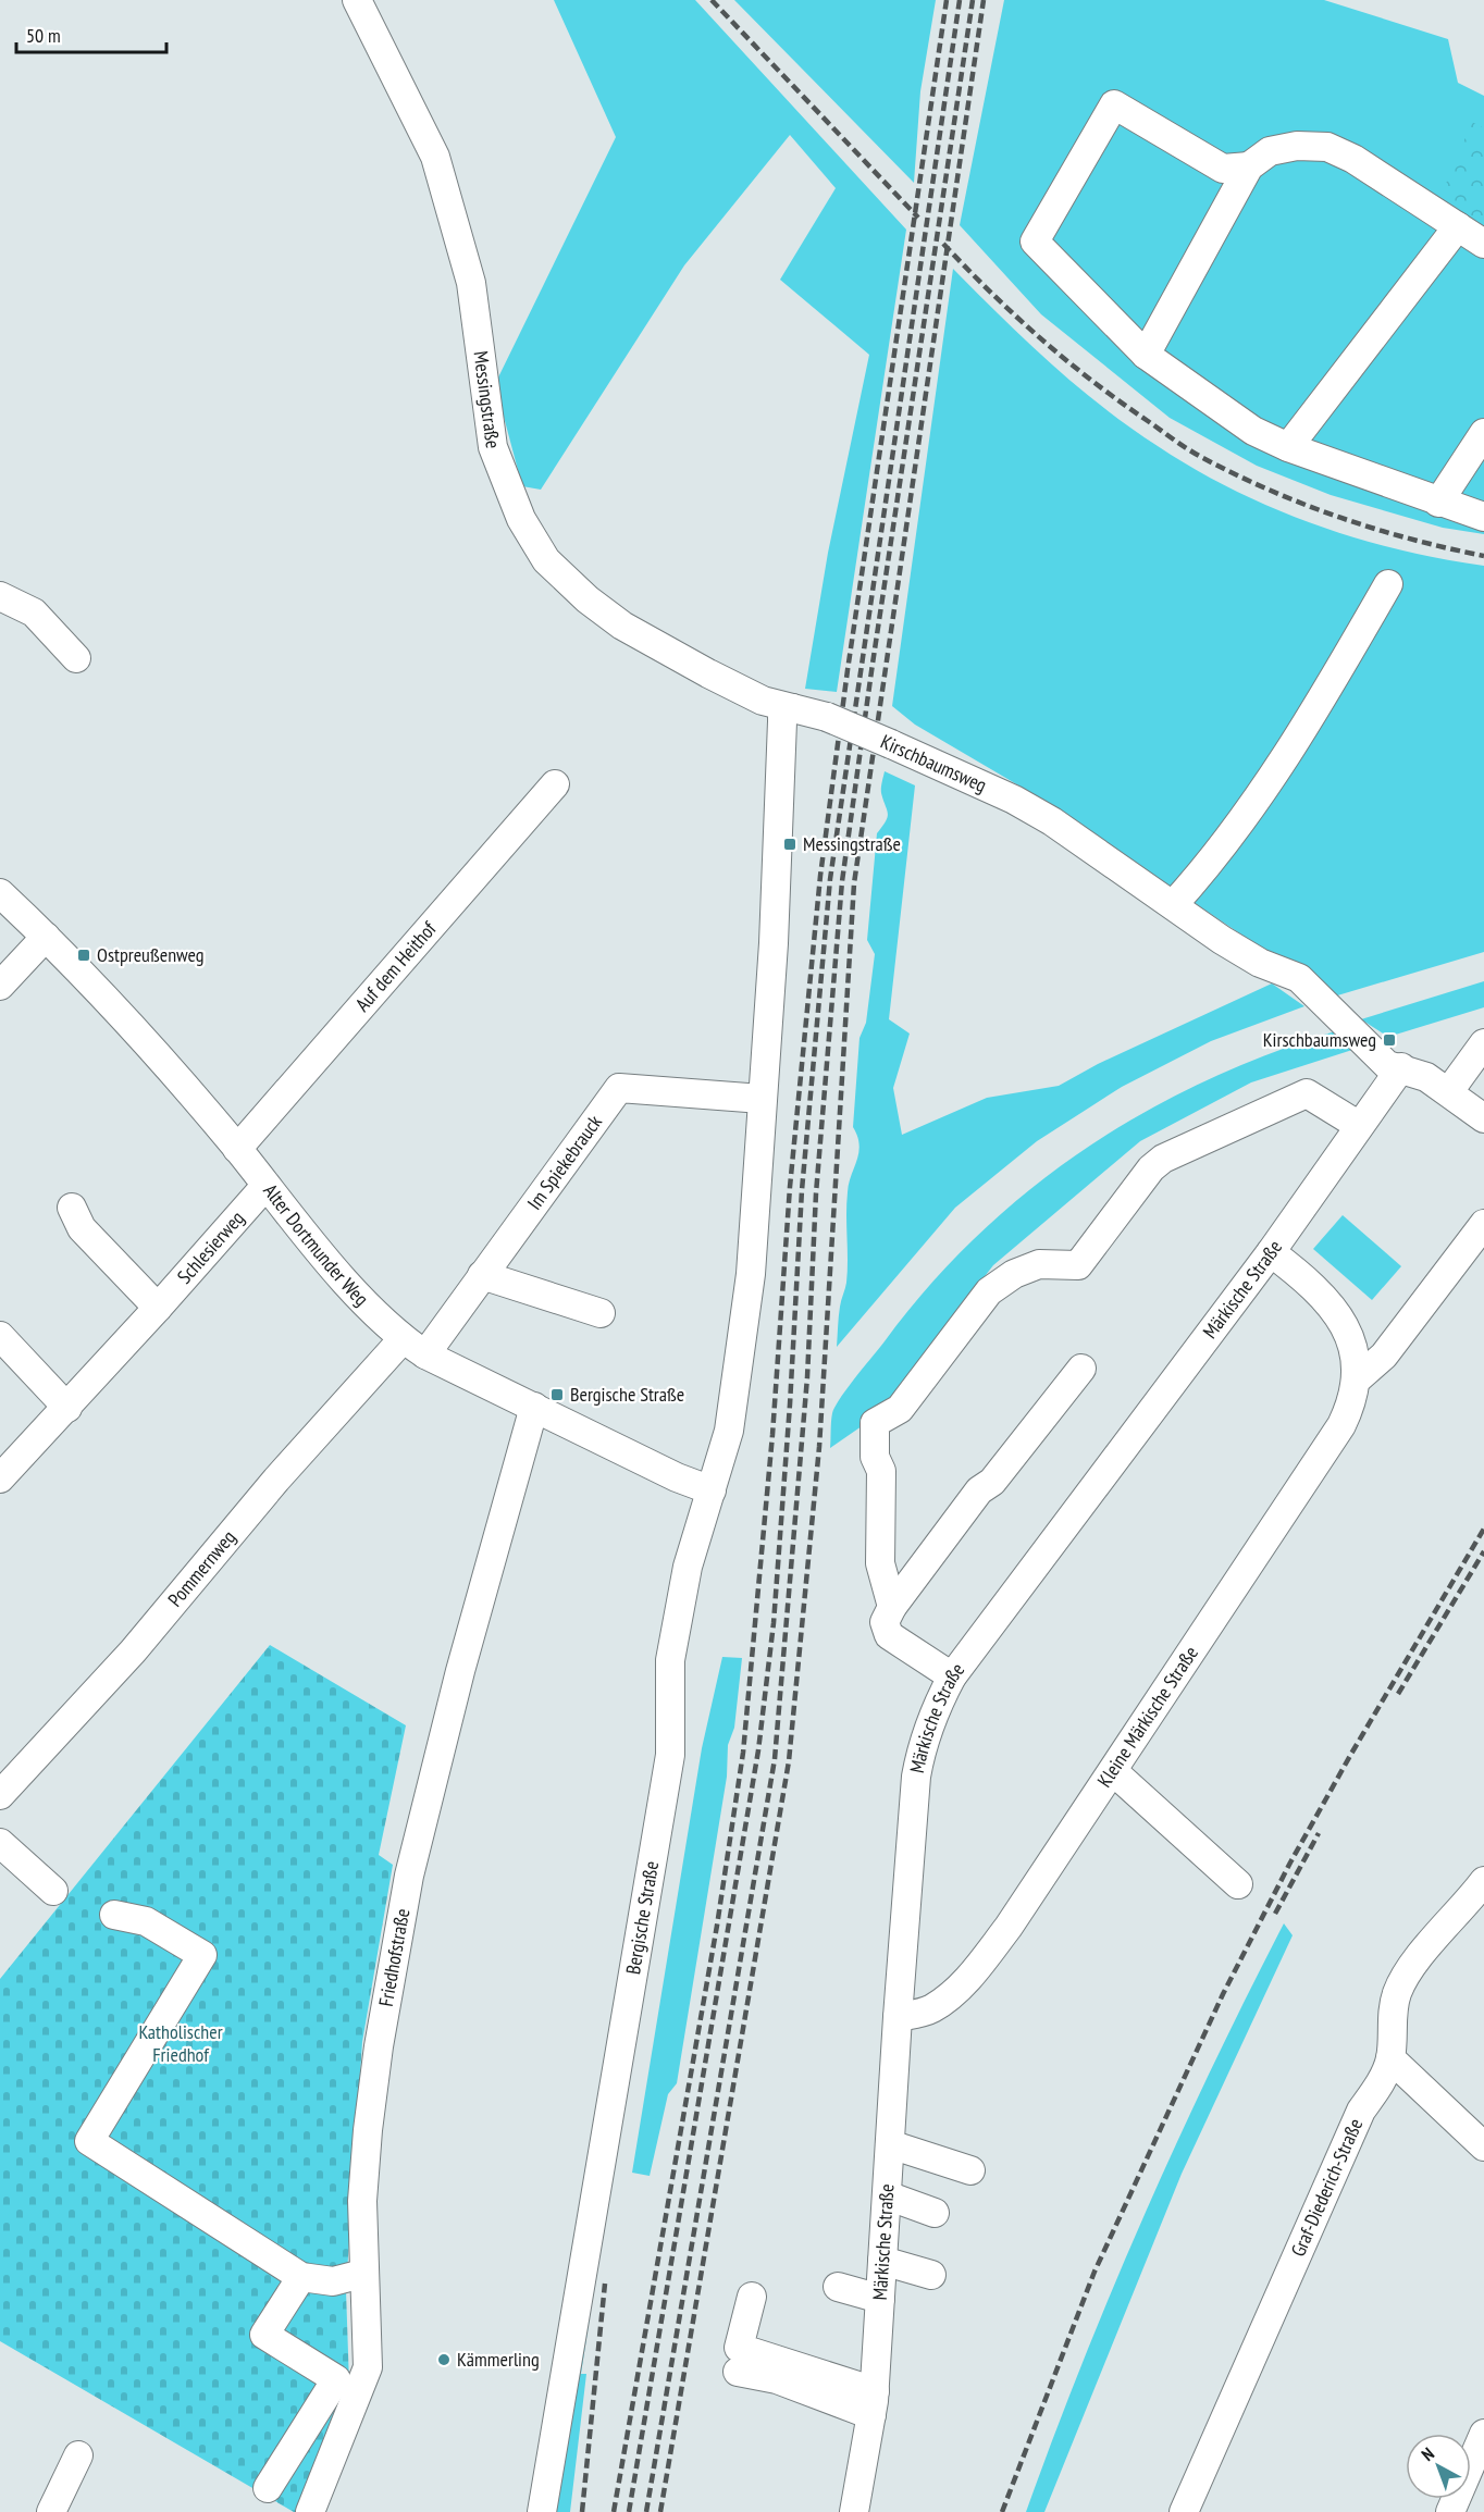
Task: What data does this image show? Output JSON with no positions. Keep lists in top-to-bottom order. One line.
{"streets":{"street":["Messingstraße","Kirschbaumsweg","Auf dem Heithof","Im Spiekebrauck","Alter Dortmunder Weg","Schlesierweg","Märkische Straße","Pommernweg","Kleine Märkische Straße","Bergische Straße","Friedhofstraße","Graf-Diederich-Straße"]},"crossings":[["Messingstraße","Kirschbaumsweg"],["Messingstraße","Bergische Straße"],["Kirschbaumsweg","Märkische Straße"],["Kirschbaumsweg","Bergische Straße"],["Auf dem Heithof","Alter Dortmunder Weg"],["Im Spiekebrauck","Alter Dortmunder Weg"],["Im Spiekebrauck","Bergische Straße"],["Alter Dortmunder Weg","Schlesierweg"],["Alter Dortmunder Weg","Pommernweg"],["Alter Dortmunder Weg","Bergische Straße"],["Alter Dortmunder Weg","Friedhofstraße"],["Märkische Straße","Kleine Märkische Straße"]],"parks":["Katholischer Friedhof"],"places":{"transit":["Messingstraße","Ostpreußenweg","Kirschbaumsweg","Bergische Straße"],"other":["Kämmerling"]},"scale_bar":"50 m","north":"top left"}
